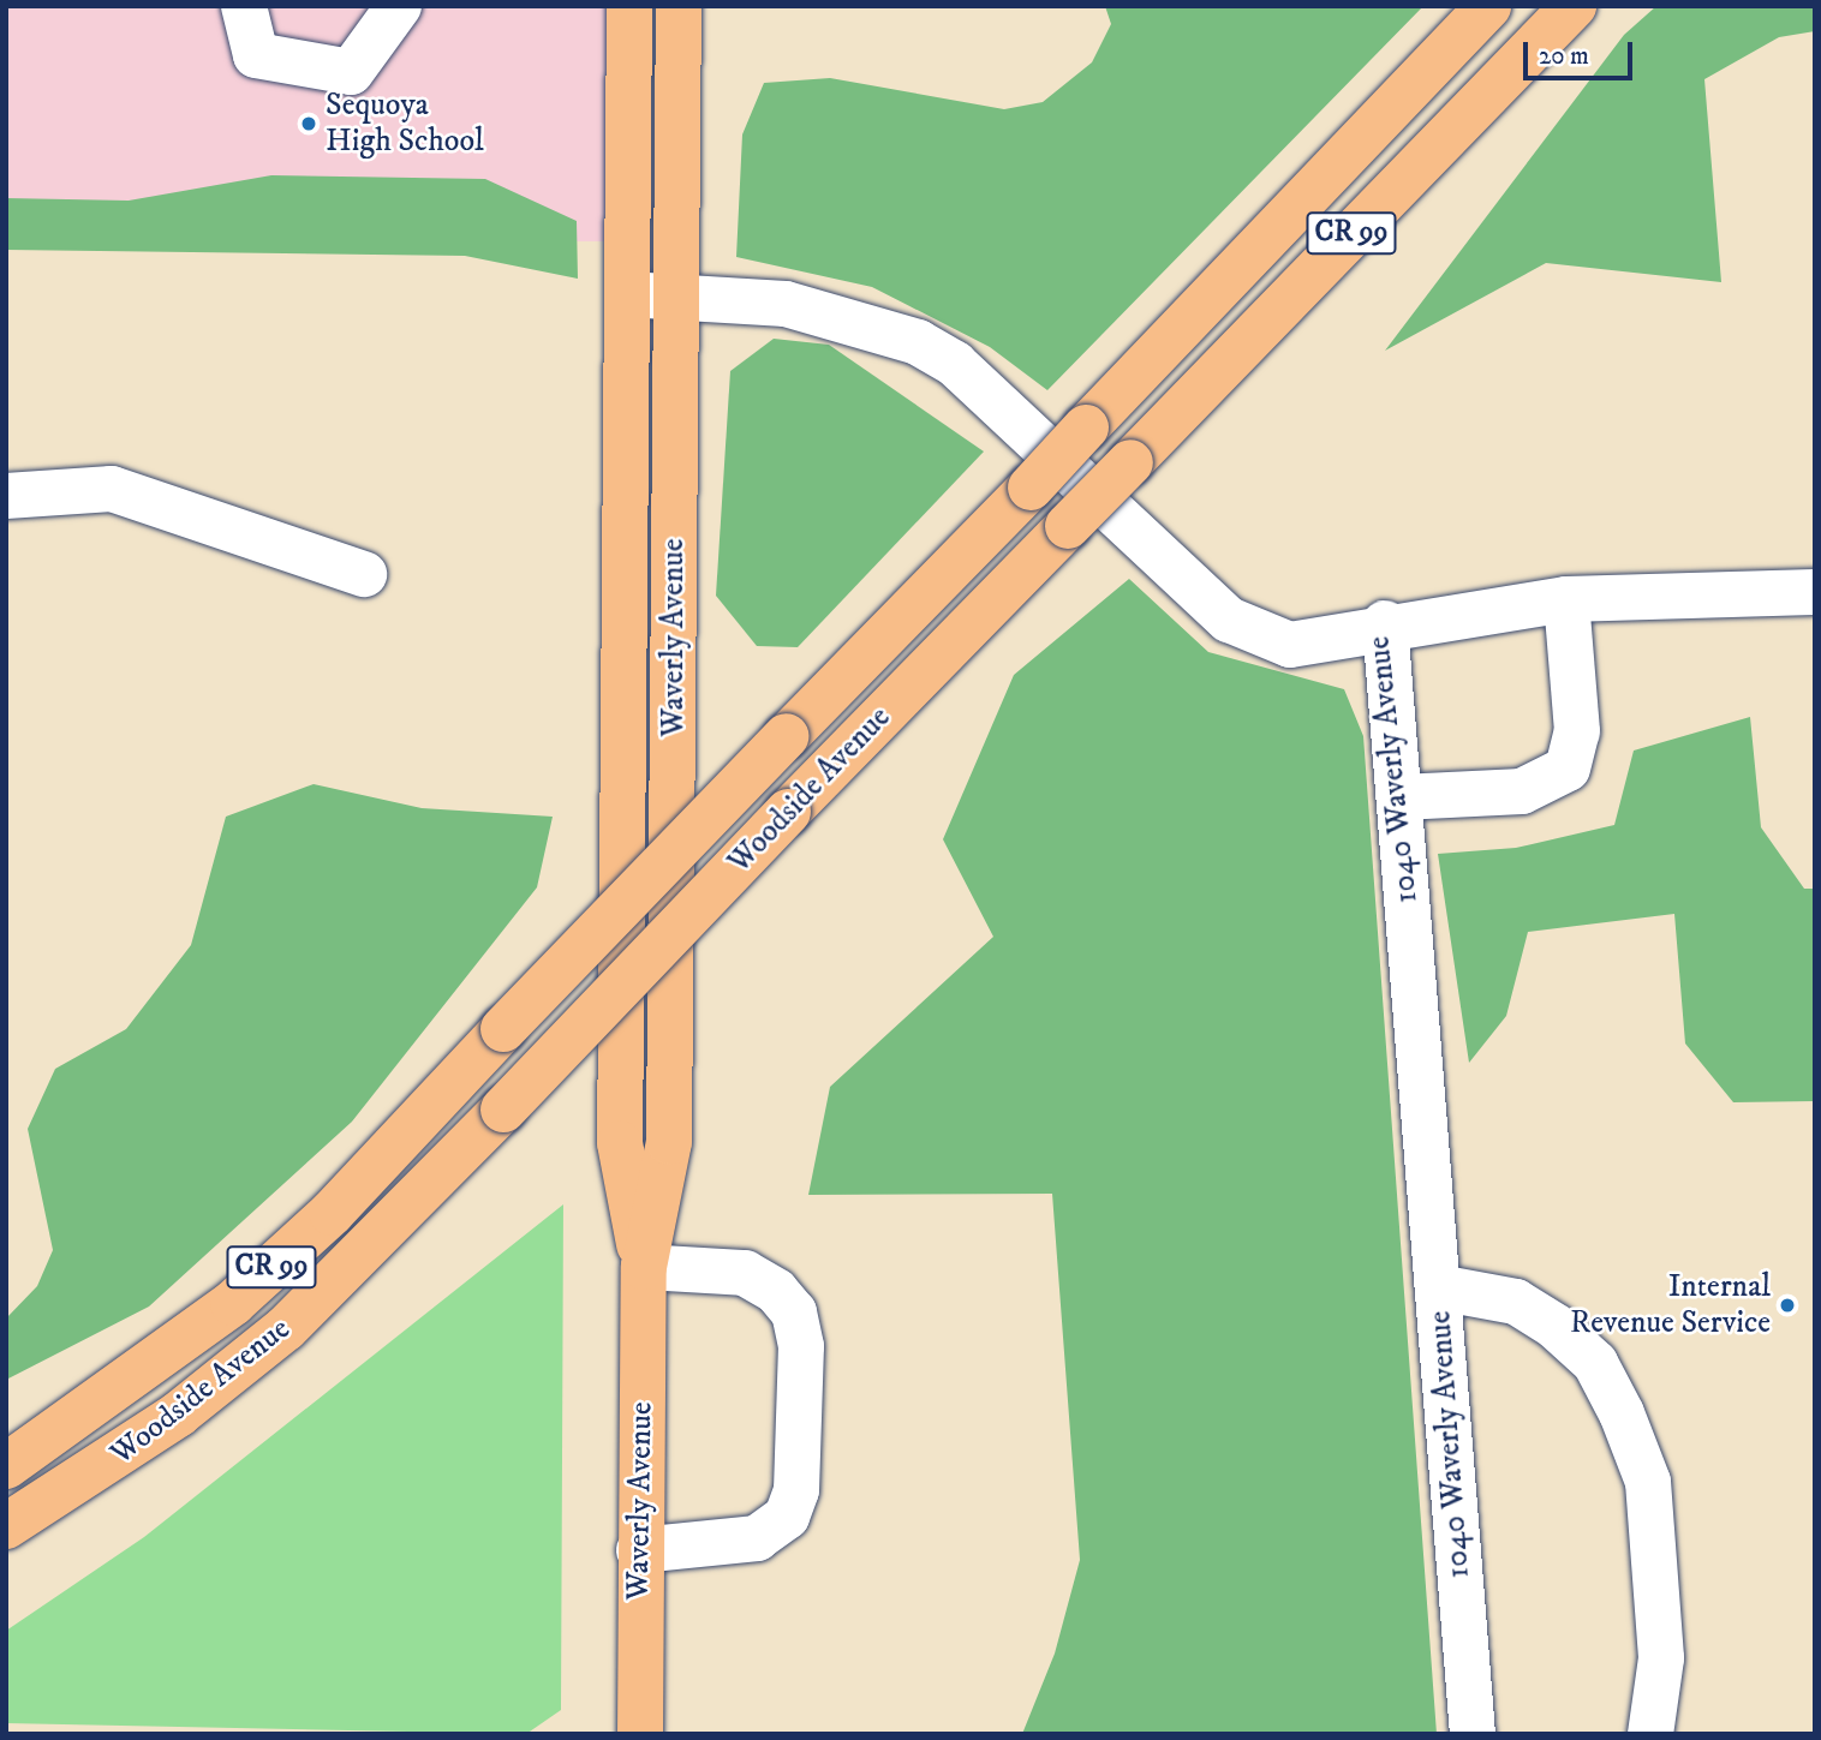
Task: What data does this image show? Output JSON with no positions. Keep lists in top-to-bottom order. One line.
{"streets":{"main road":["CR 99","Waverly Avenue","Woodside Avenue"],"street":["1040 Waverly Avenue"]},"crossings":[["Waverly Avenue","1040 Waverly Avenue"]],"places":["Sequoya High School","Internal Revenue Service"],"scale_bar":"20 m"}
